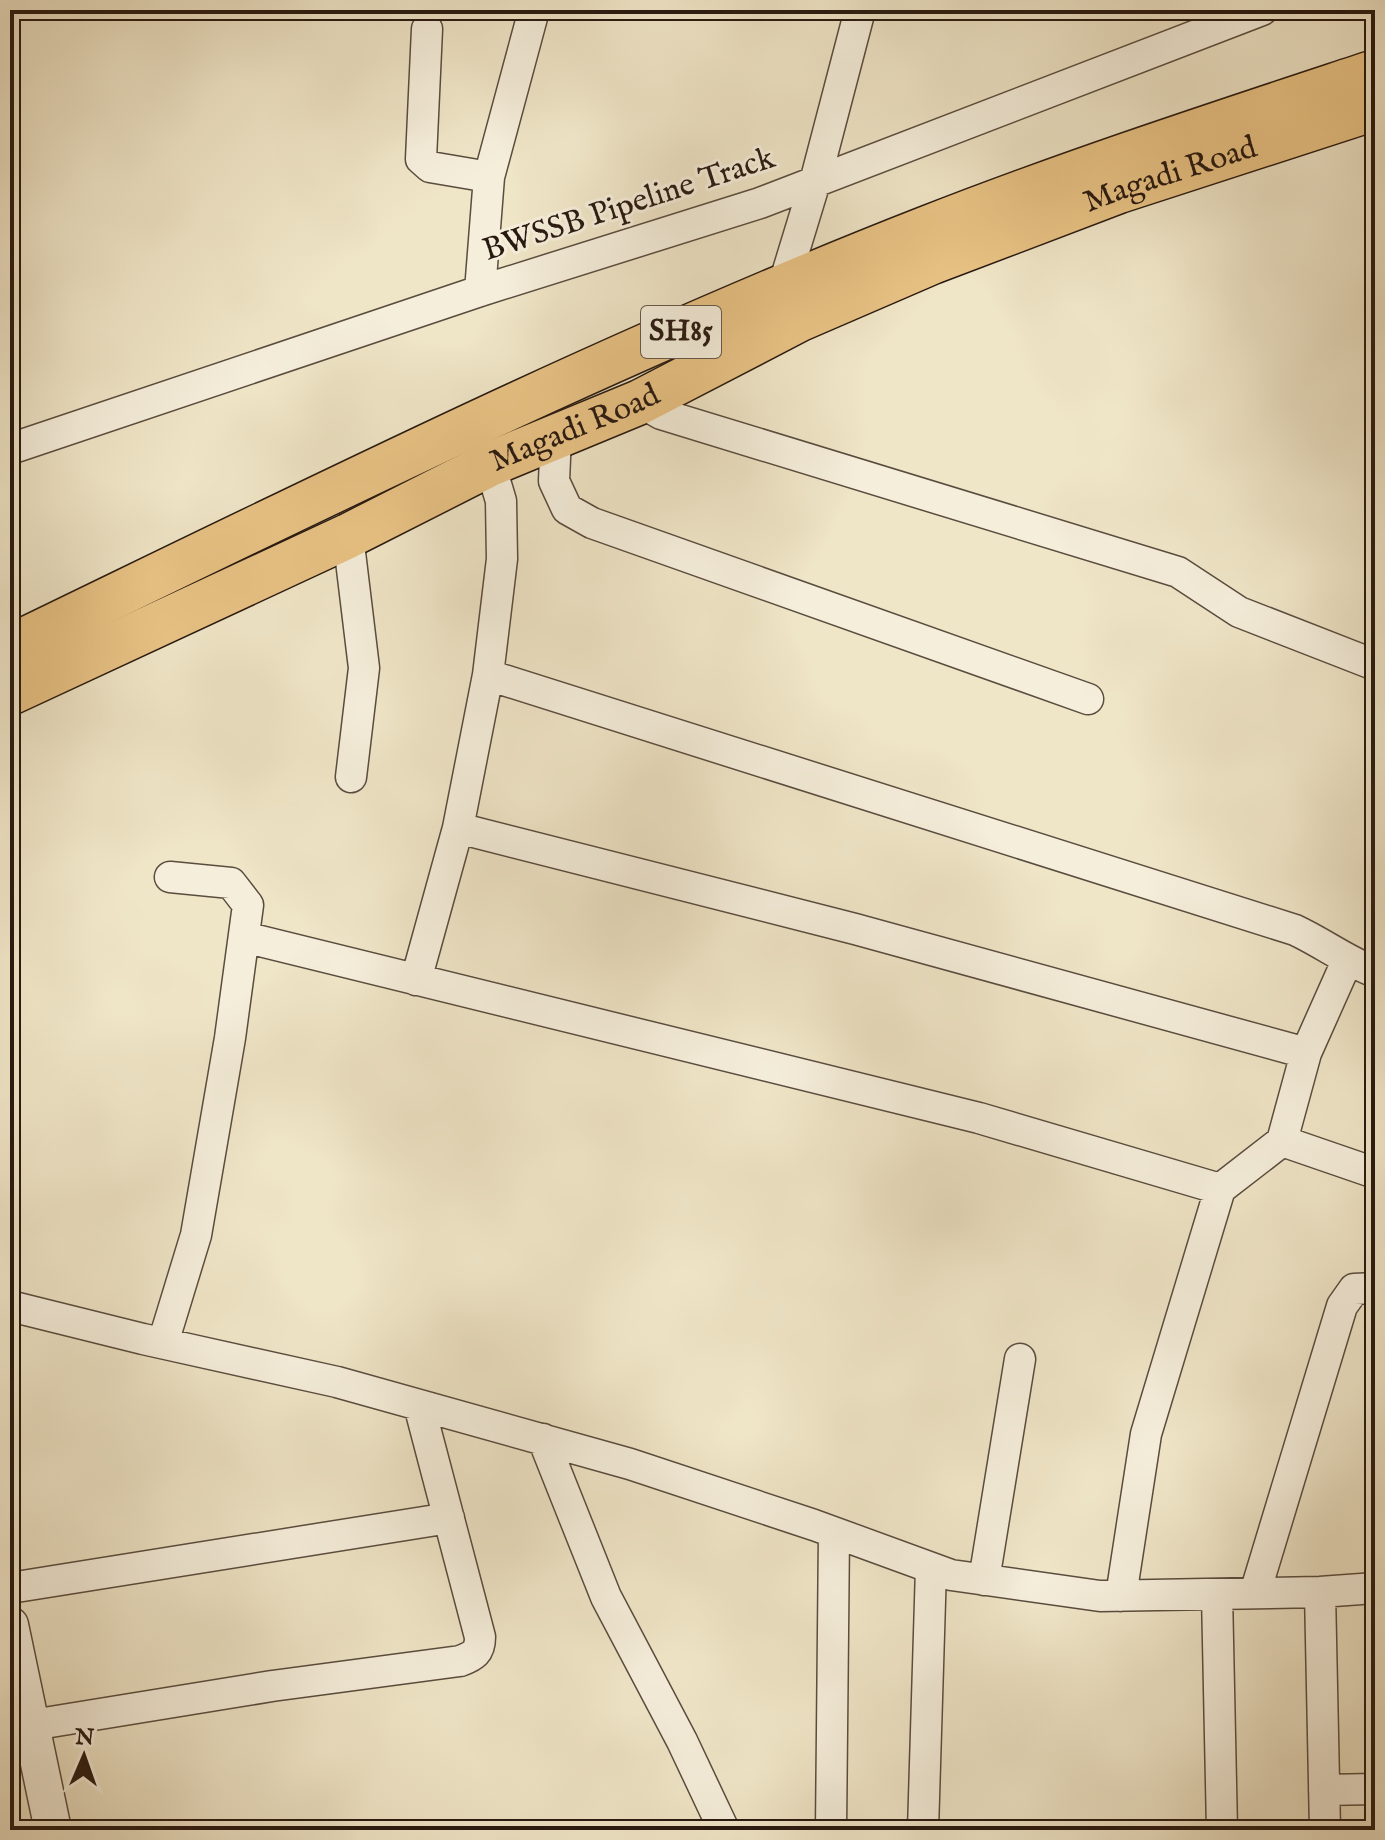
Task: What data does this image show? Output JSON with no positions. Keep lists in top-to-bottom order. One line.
{"streets":{"main road":["Magadi Road","SH85"],"street":["BWSSB Pipeline Track"]},"north":"top"}
